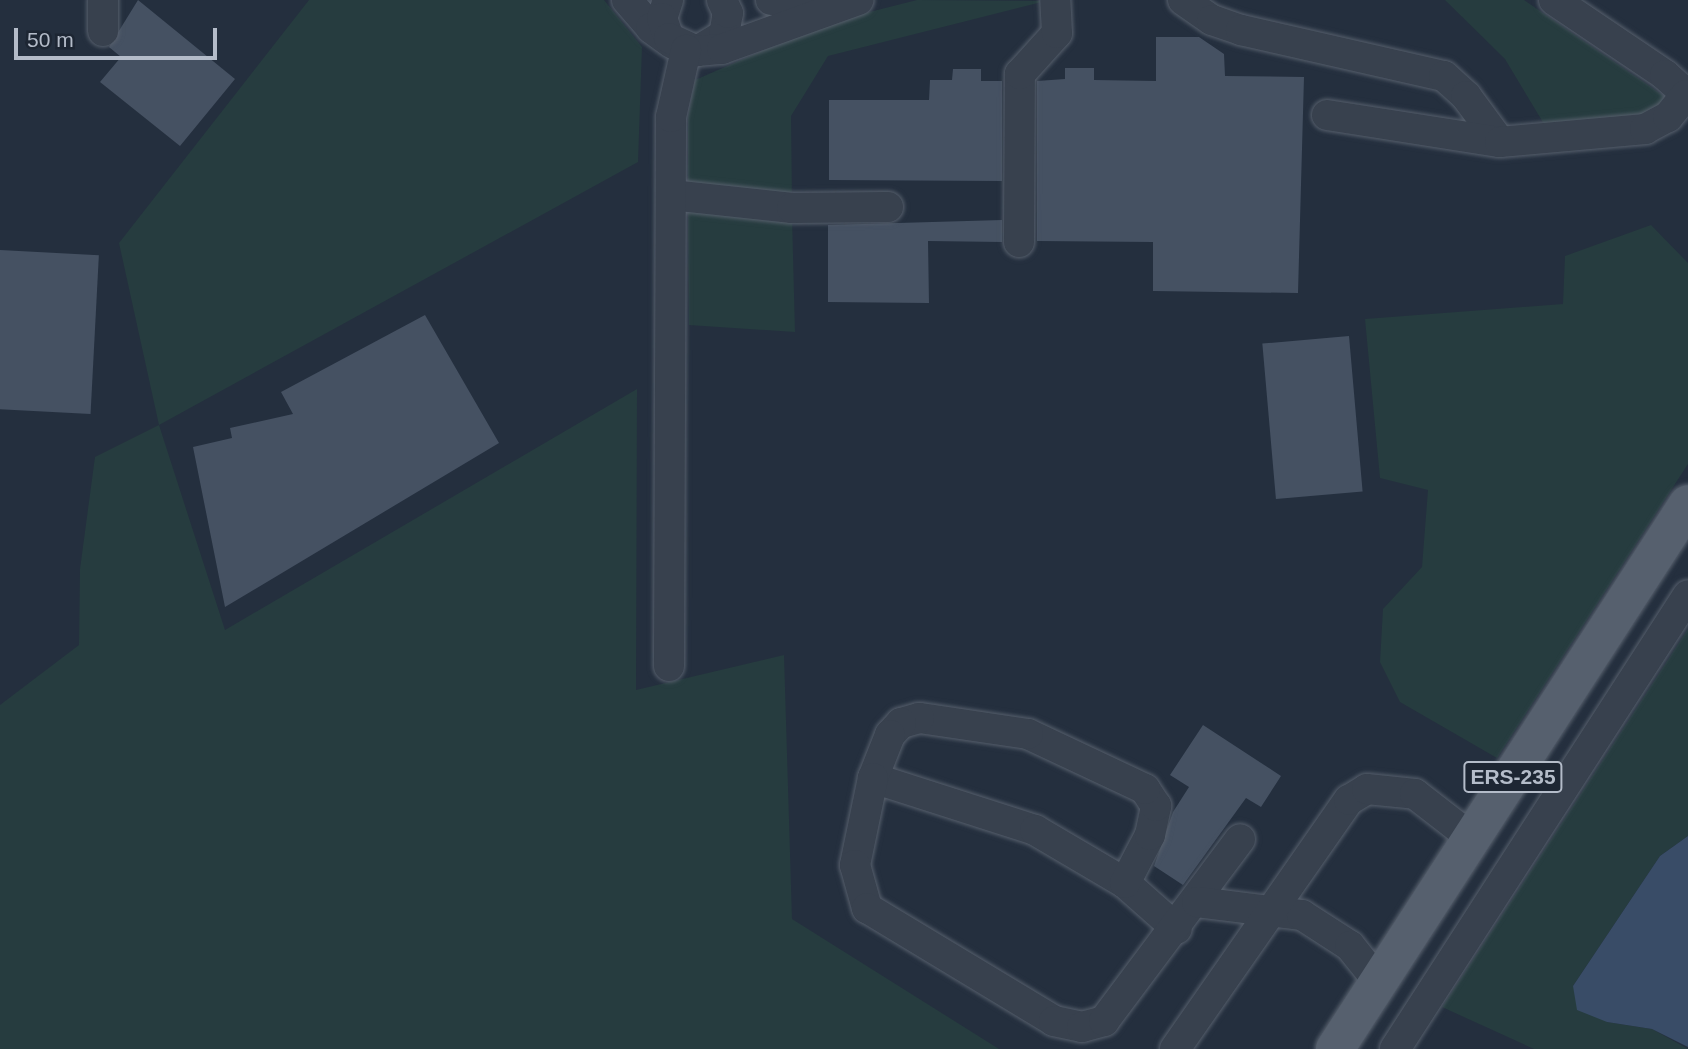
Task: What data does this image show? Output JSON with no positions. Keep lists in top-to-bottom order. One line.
{"streets":{"main road":["ERS-235"]},"scale_bar":"50 m"}
